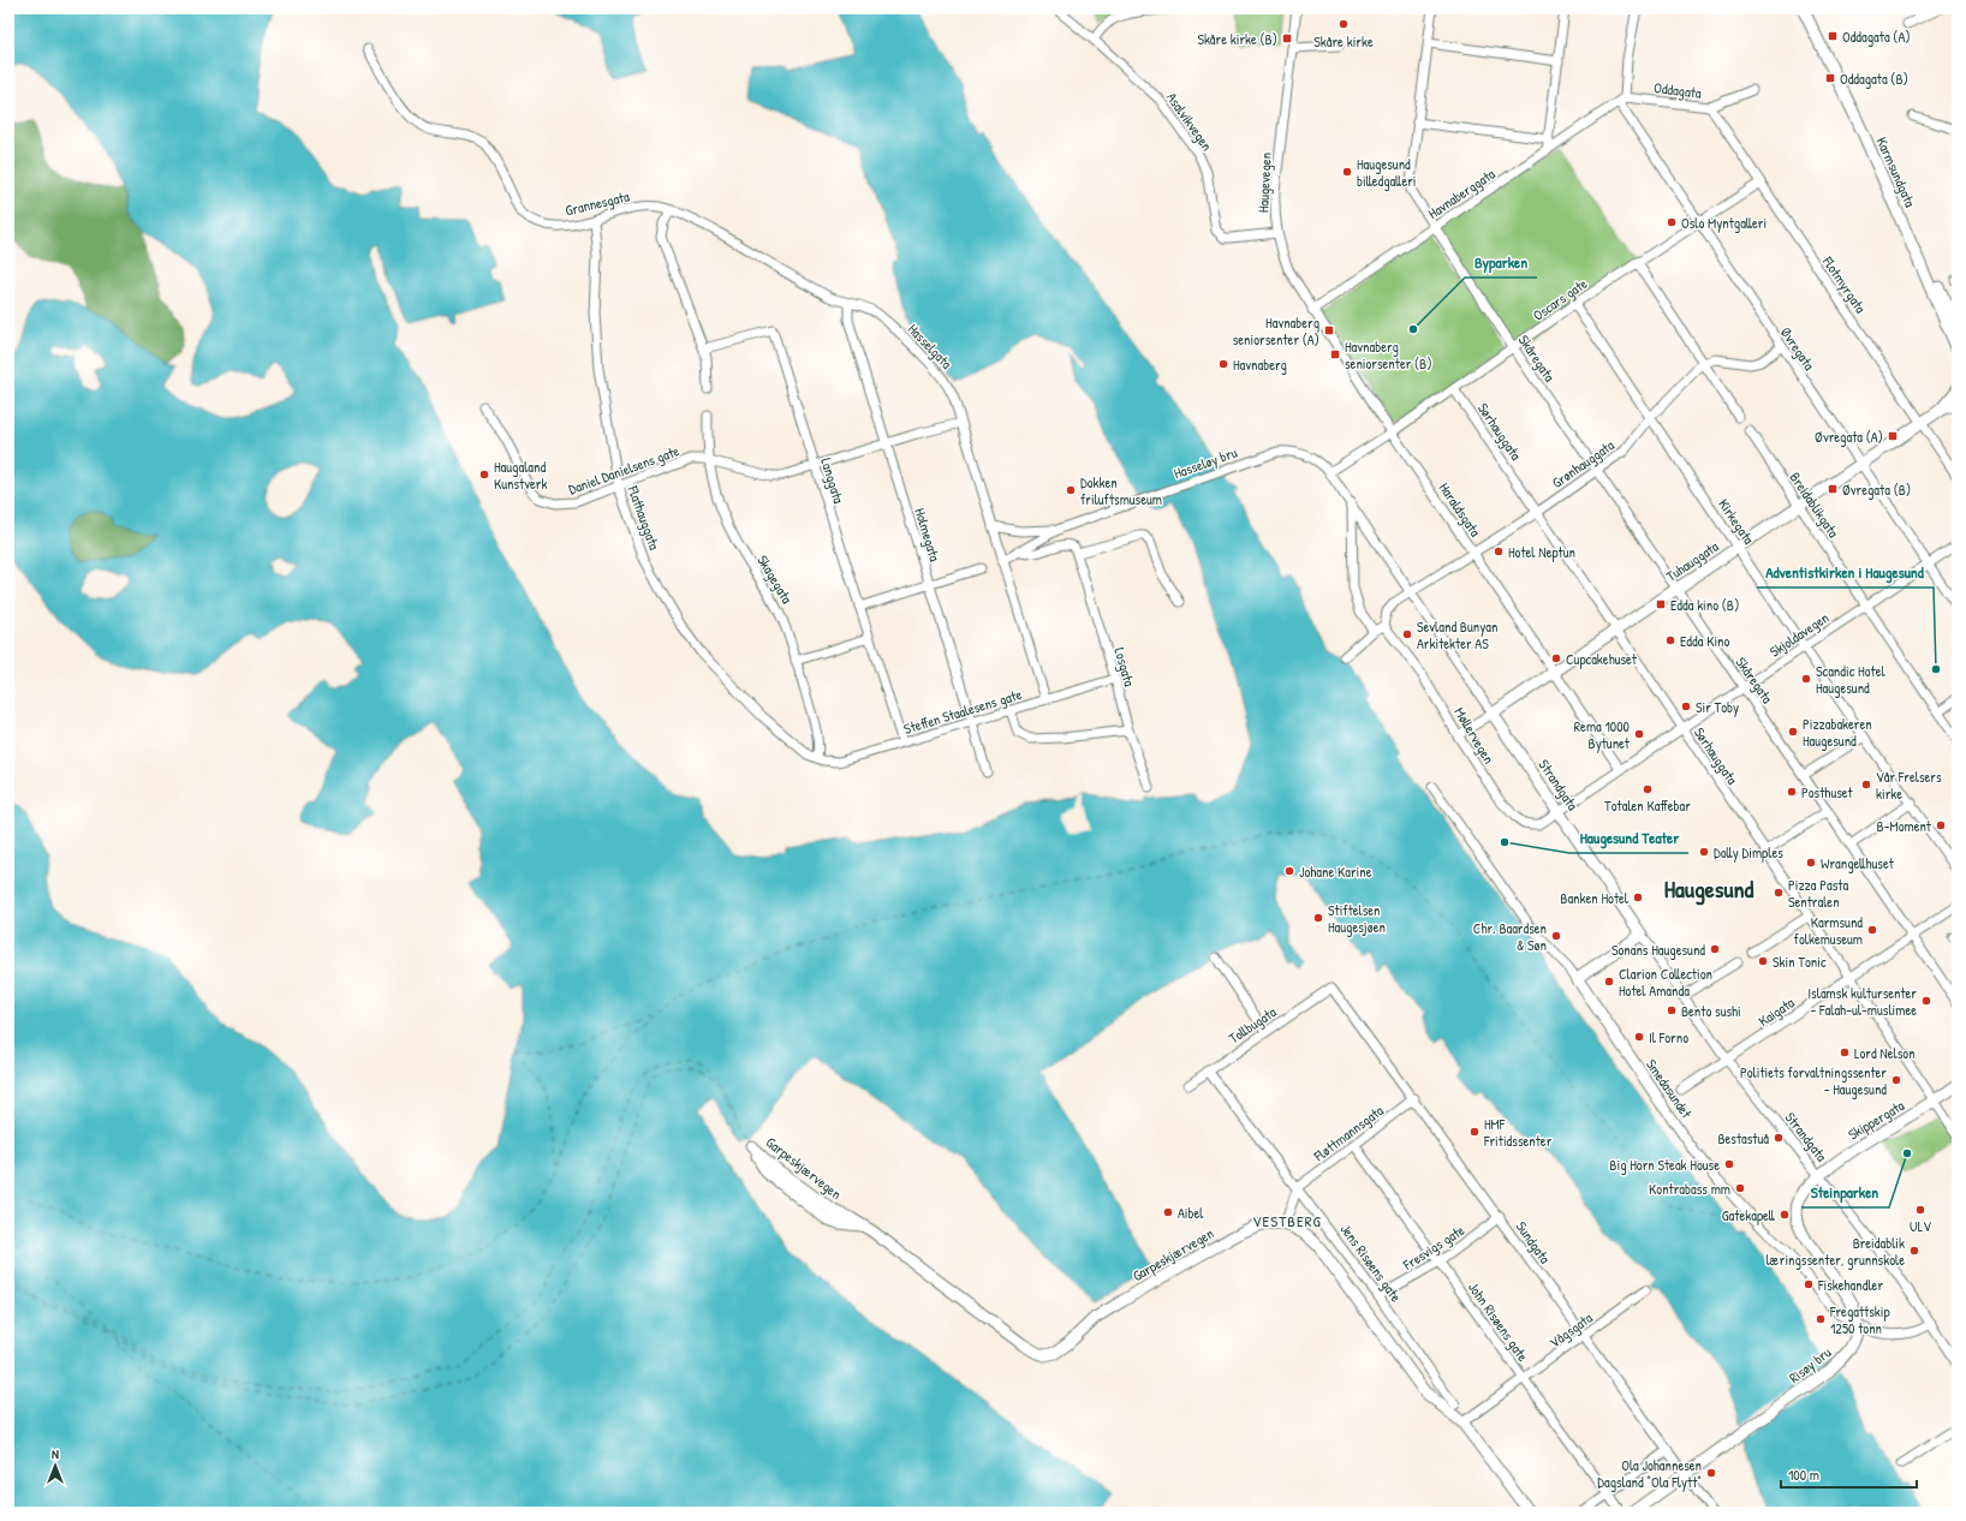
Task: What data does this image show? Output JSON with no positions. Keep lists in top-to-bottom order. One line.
{"streets":{"main road":["Karmsundgata","Tuhauggata","Strandgata","Smedasundet","Skippergata","Garpeskjærvegen","Risøy bru"],"street":["Oddagata","Asalvikvegen","Haugevegen","Havnaberggata","Grannesgata","Flotmyrgata","Oscars gate","Hasselgata","Øvregata","Skåregata","Sørhauggata","Hasseløy bru","Grønhauggata","Daniel Danielsens gate","Langgata","Breidablikgata","Haraldsgata","Flathauggata","Kirkegata","Holmegata","Skagegata","Skjoldavegen","Losgata","Steffen Staalesens gate","Møllervegen","Kaigata","Tollbugata","Fløttmannsgata","Sundgata","Fresvigs gate","Jens Risøens gate","John Risøens gate","Vågsgata"]},"crossings":[["Oddagata","Havnaberggata"],["Oddagata","Flotmyrgata"],["Oddagata","Øvregata"],["Asalvikvegen","Haugevegen"],["Haugevegen","Havnaberggata"],["Haugevegen","Haraldsgata"],["Havnaberggata","Øvregata"],["Havnaberggata","Skåregata"],["Havnaberggata","Haraldsgata"],["Grannesgata","Hasselgata"],["Grannesgata","Flathauggata"],["Flotmyrgata","Oscars gate"],["Flotmyrgata","Tuhauggata"],["Oscars gate","Øvregata"],["Oscars gate","Skåregata"],["Oscars gate","Sørhauggata"],["Oscars gate","Haraldsgata"],["Oscars gate","Kirkegata"],["Oscars gate","Strandgata"],["Hasselgata","Daniel Danielsens gate"],["Hasselgata","Holmegata"],["Hasselgata","Steffen Staalesens gate"],["Øvregata","Tuhauggata"],["Øvregata","Skjoldavegen"],["Skåregata","Grønhauggata"],["Skåregata","Tuhauggata"],["Skåregata","Skjoldavegen"],["Skåregata","Kaigata"],["Sørhauggata","Grønhauggata"],["Sørhauggata","Tuhauggata"],["Sørhauggata","Skjoldavegen"],["Sørhauggata","Kaigata"],["Sørhauggata","Skippergata"],["Hasseløy bru","Strandgata"],["Grønhauggata","Haraldsgata"],["Grønhauggata","Kirkegata"],["Grønhauggata","Strandgata"],["Daniel Danielsens gate","Langgata"],["Daniel Danielsens gate","Flathauggata"],["Daniel Danielsens gate","Holmegata"],["Daniel Danielsens gate","Skagegata"],["Langgata","Steffen Staalesens gate"],["Breidablikgata","Tuhauggata"],["Breidablikgata","Skjoldavegen"],["Haraldsgata","Tuhauggata"],["Haraldsgata","Skjoldavegen"],["Flathauggata","Skagegata"],["Flathauggata","Steffen Staalesens gate"],["Kirkegata","Tuhauggata"],["Kirkegata","Skjoldavegen"],["Holmegata","Steffen Staalesens gate"],["Tuhauggata","Møllervegen"],["Tuhauggata","Strandgata"],["Skagegata","Steffen Staalesens gate"],["Skjoldavegen","Møllervegen"],["Skjoldavegen","Strandgata"],["Losgata","Steffen Staalesens gate"],["Møllervegen","Strandgata"],["Strandgata","Kaigata"],["Strandgata","Smedasundet"],["Strandgata","Skippergata"],["Strandgata","Risøy bru"],["Tollbugata","Sundgata"],["Tollbugata","Jens Risøens gate"],["Skippergata","Risøy bru"],["Fløttmannsgata","Sundgata"],["Fløttmannsgata","Jens Risøens gate"],["Fløttmannsgata","John Risøens gate"],["Garpeskjærvegen","Vågsgata"],["Sundgata","Fresvigs gate"],["Sundgata","Vågsgata"],["Fresvigs gate","Jens Risøens gate"],["Fresvigs gate","John Risøens gate"],["John Risøens gate","Vågsgata"]],"districts":["Haugesund","VESTBERG"],"places":{"other":["Skåre kirke","Haugesund billedgalleri","Oslo Myntgalleri","Byparken","Havnaberg","Haugaland Kunstverk","Dokken friluftsmuseum","Hotel Neptun","Sevland Bunyan Arkitekter AS","Edda Kino","Cupcakehuset","Adventistkirken i Haugesund","Scandic Hotel Haugesund","Sir Toby","Pizzabakeren Haugesund","Rema 1000 Bytunet","Vår Frelsers kirke","Totalen Kaffebar","Posthuset","B-Moment","Haugesund Teater","Dolly Dimples","Wrangellhuset","Johane Karine","Pizza Pasta Sentralen","Banken Hotel","Stiftelsen Haugesjøen","Karmsund folkemuseum","Chr. Baardsen & Søn","Sonans Haugesund","Skin Tonic","Clarion Collection Hotel Amanda","Islamsk kultursenter - Falah-ul-muslimee","Bento sushi","Il Forno","Lord Nelson","Politiets forvaltningssenter - Haugesund","HMF Fritidssenter","Bestastuå","Steinparken","Big Horn Steak House","Kontrabass mm","ULV","Aibel","Gatekapell","Breidablik læringssenter, grunnskole","Fiskehandler","Fregattskip 1250 tonn","Ola Johannesen Dagsland \"Ola Flytt\""],"transit":["Oddagata (A)","Skåre kirke (B)","Oddagata (B)","Havnaberg seniorsenter (A)","Havnaberg seniorsenter (B)","Øvregata (A)","Øvregata (B)","Edda kino (B)"]},"scale_bar":"100 m","north":"top"}
